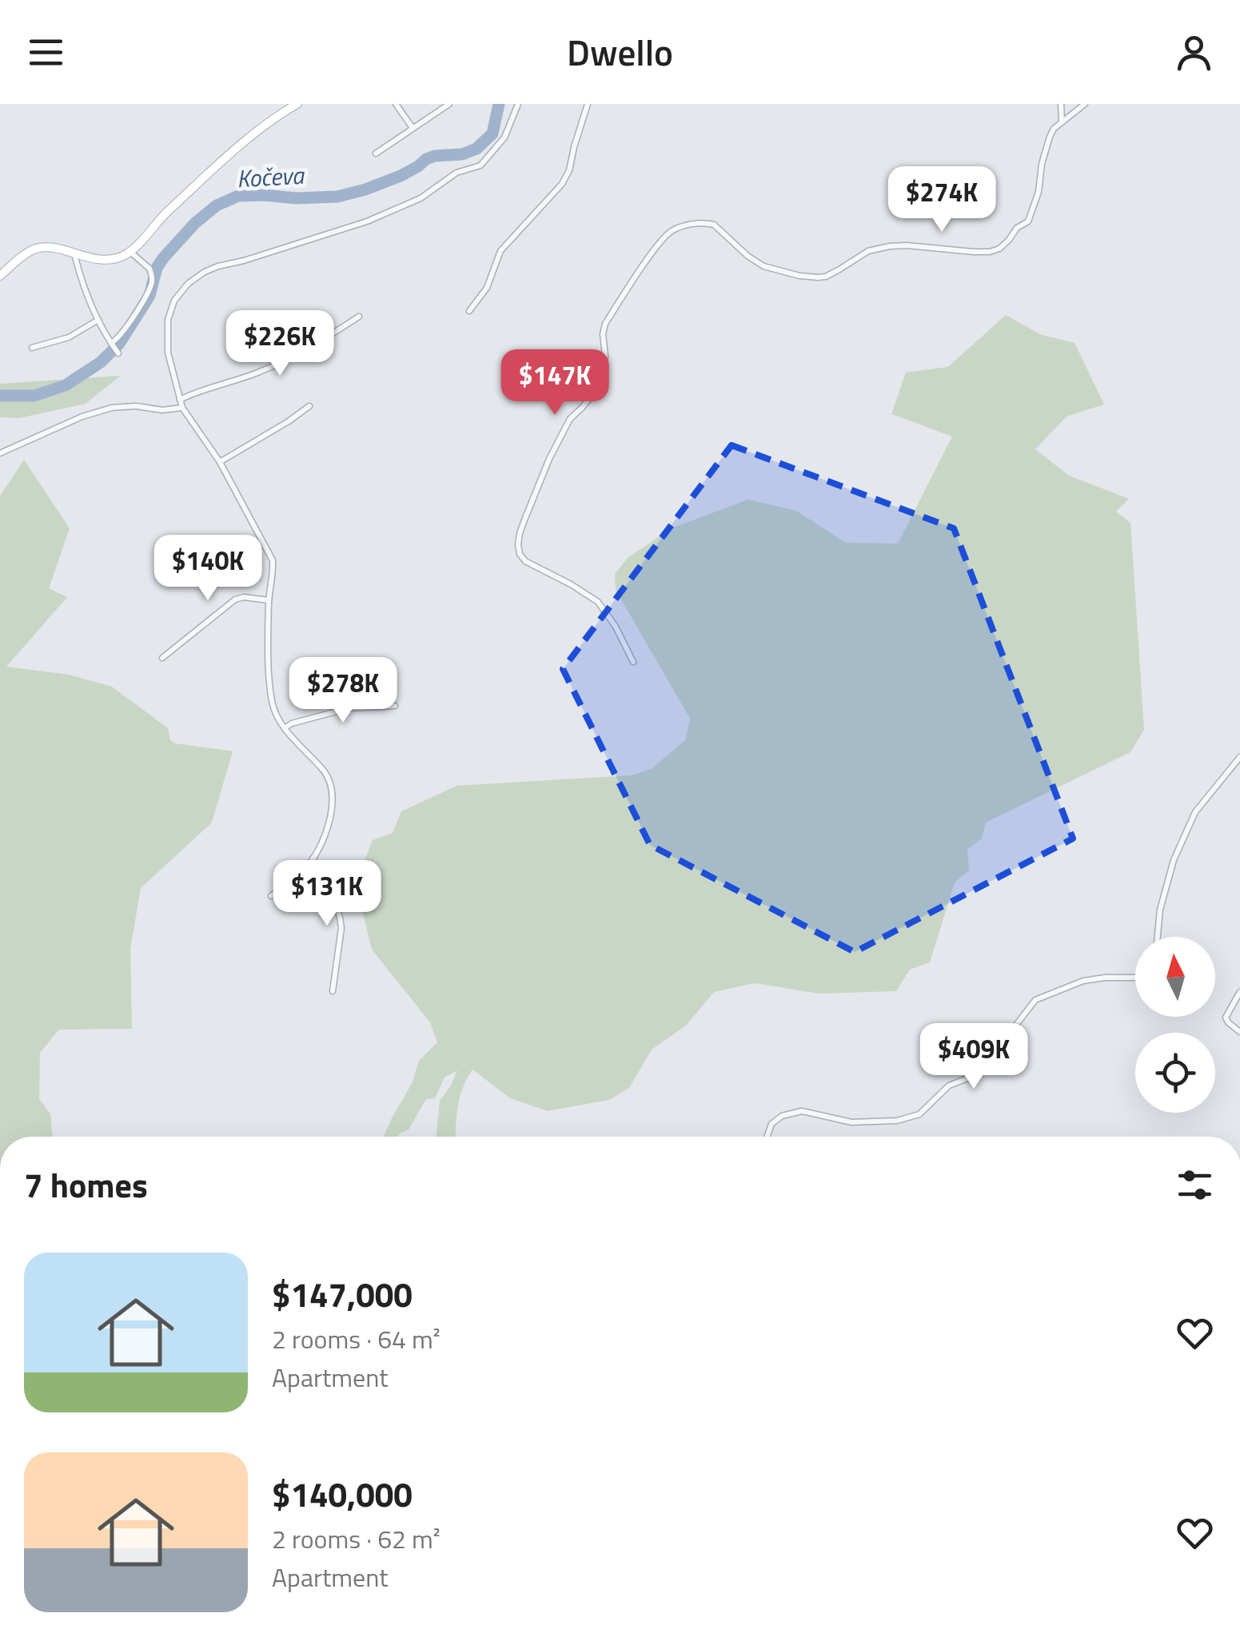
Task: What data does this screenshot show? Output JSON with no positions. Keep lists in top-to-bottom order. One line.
{"water":["Kočeva"],"north":"top","page":{"header":"Dwello","price":["$274K","$226K","$147K","$140K","$278K","$131K","$409K"],"heading":"7 homes","list":[{"name":"$147,000","note":"2 rooms · 64 m² · Apartment"},{"name":"$140,000","note":"2 rooms · 62 m² · Apartment"}]}}
